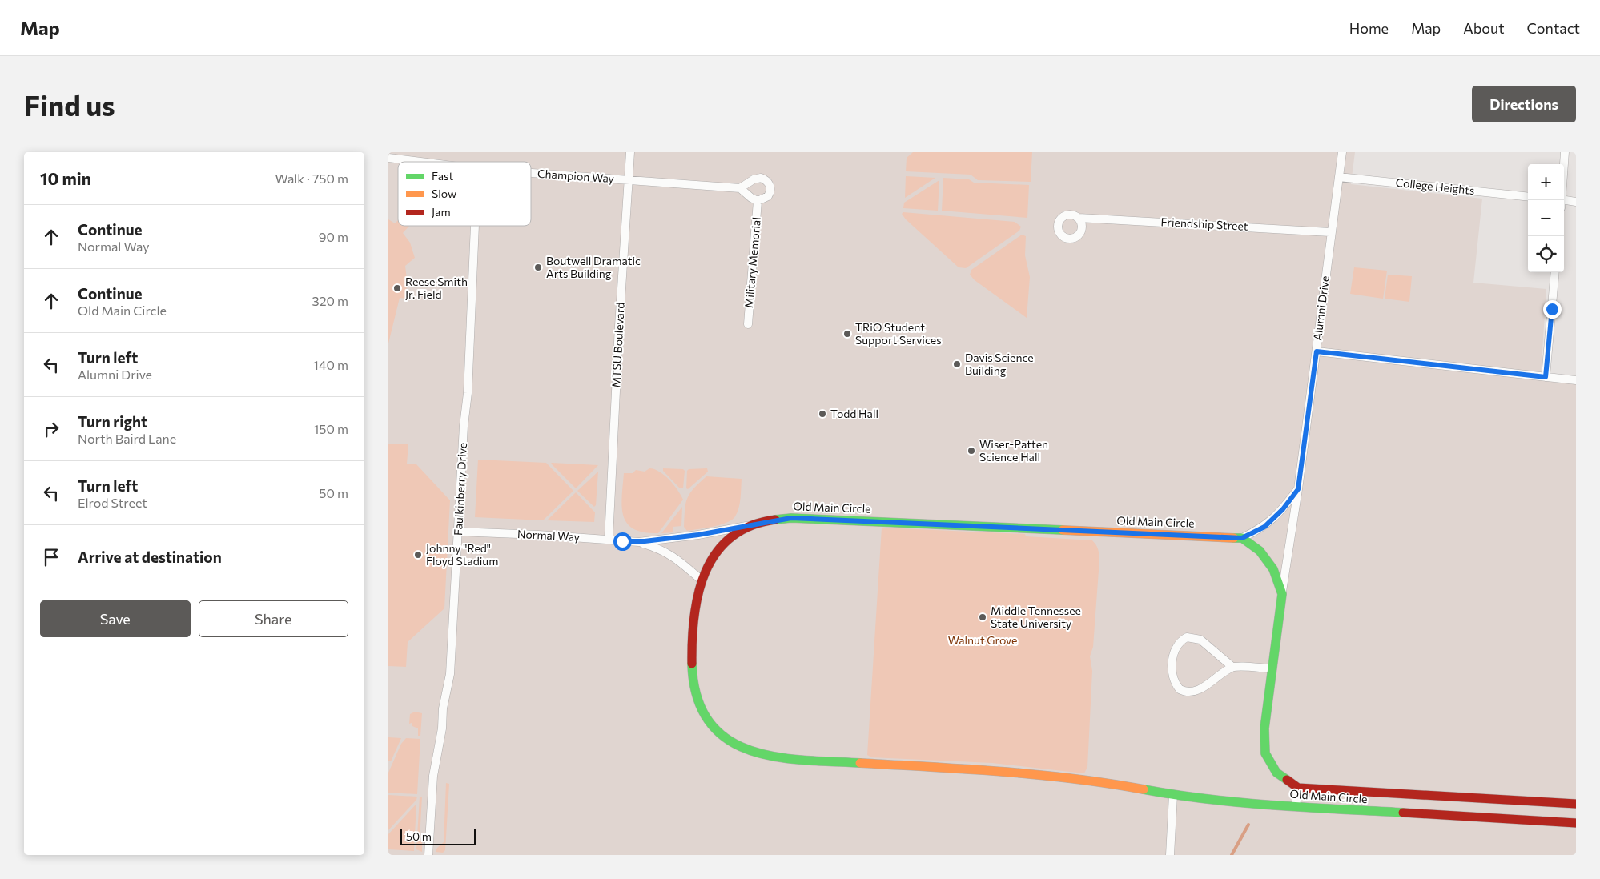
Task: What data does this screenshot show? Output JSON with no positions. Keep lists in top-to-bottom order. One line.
{"streets":{"street":["Champion Way","College Heights","Friendship Street","Military Memorial","Alumni Drive","MTSU Boulevard","Faulkinberry Drive","Old Main Circle","Normal Way"]},"crossings":[["Champion Way","Military Memorial"],["Champion Way","MTSU Boulevard"],["College Heights","Alumni Drive"],["Friendship Street","Alumni Drive"],["Alumni Drive","Old Main Circle"],["MTSU Boulevard","Normal Way"],["Faulkinberry Drive","Normal Way"],["Old Main Circle","Normal Way"]],"parks":["Walnut Grove"],"places":["Boutwell Dramatic Arts Building","Reese Smith Jr. Field","TRiO Student Support Services","Davis Science Building","Todd Hall","Wiser-Patten Science Hall","Johnny \"Red\" Floyd Stadium","Middle Tennessee State University"],"legend":["Fast","Slow","Jam"],"scale_bar":"50 m","page":{"header":"Map","nav":["Home","Map","About","Contact"],"buttons":["Directions",["Save","Share"]],"title":"Find us","heading":["10 min","Walk · 750 m"],"map_buttons":["+","−"],"list":[["Continue","Normal Way","90 m"],["Continue","Old Main Circle","320 m"],["Turn left","Alumni Drive","140 m"],["Turn right","North Baird Lane","150 m"],["Turn left","Elrod Street","50 m"],"Arrive at destination"],"scale":"50 m"}}
